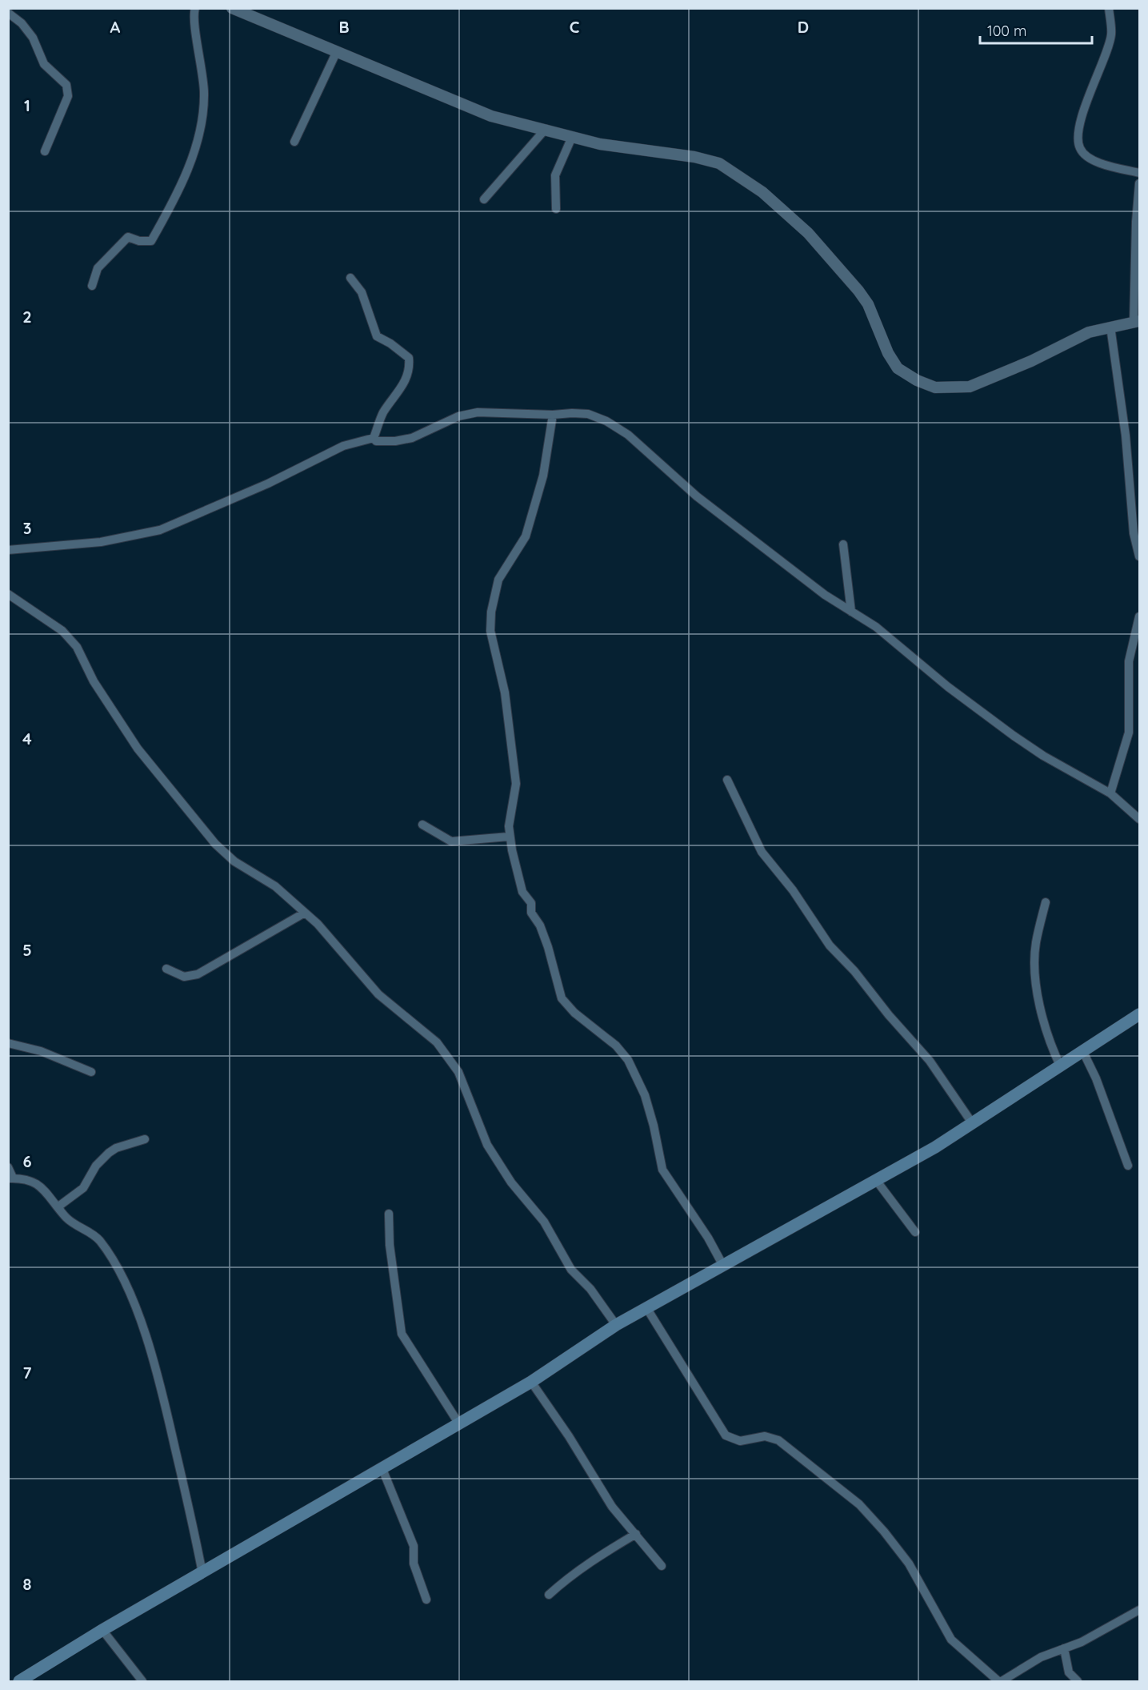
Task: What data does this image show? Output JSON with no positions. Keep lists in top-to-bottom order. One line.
{"scale_bar":"100 m","grid":{"columns":["A","B","C","D"],"rows":["1","2","3","4","5","6","7","8"]}}
